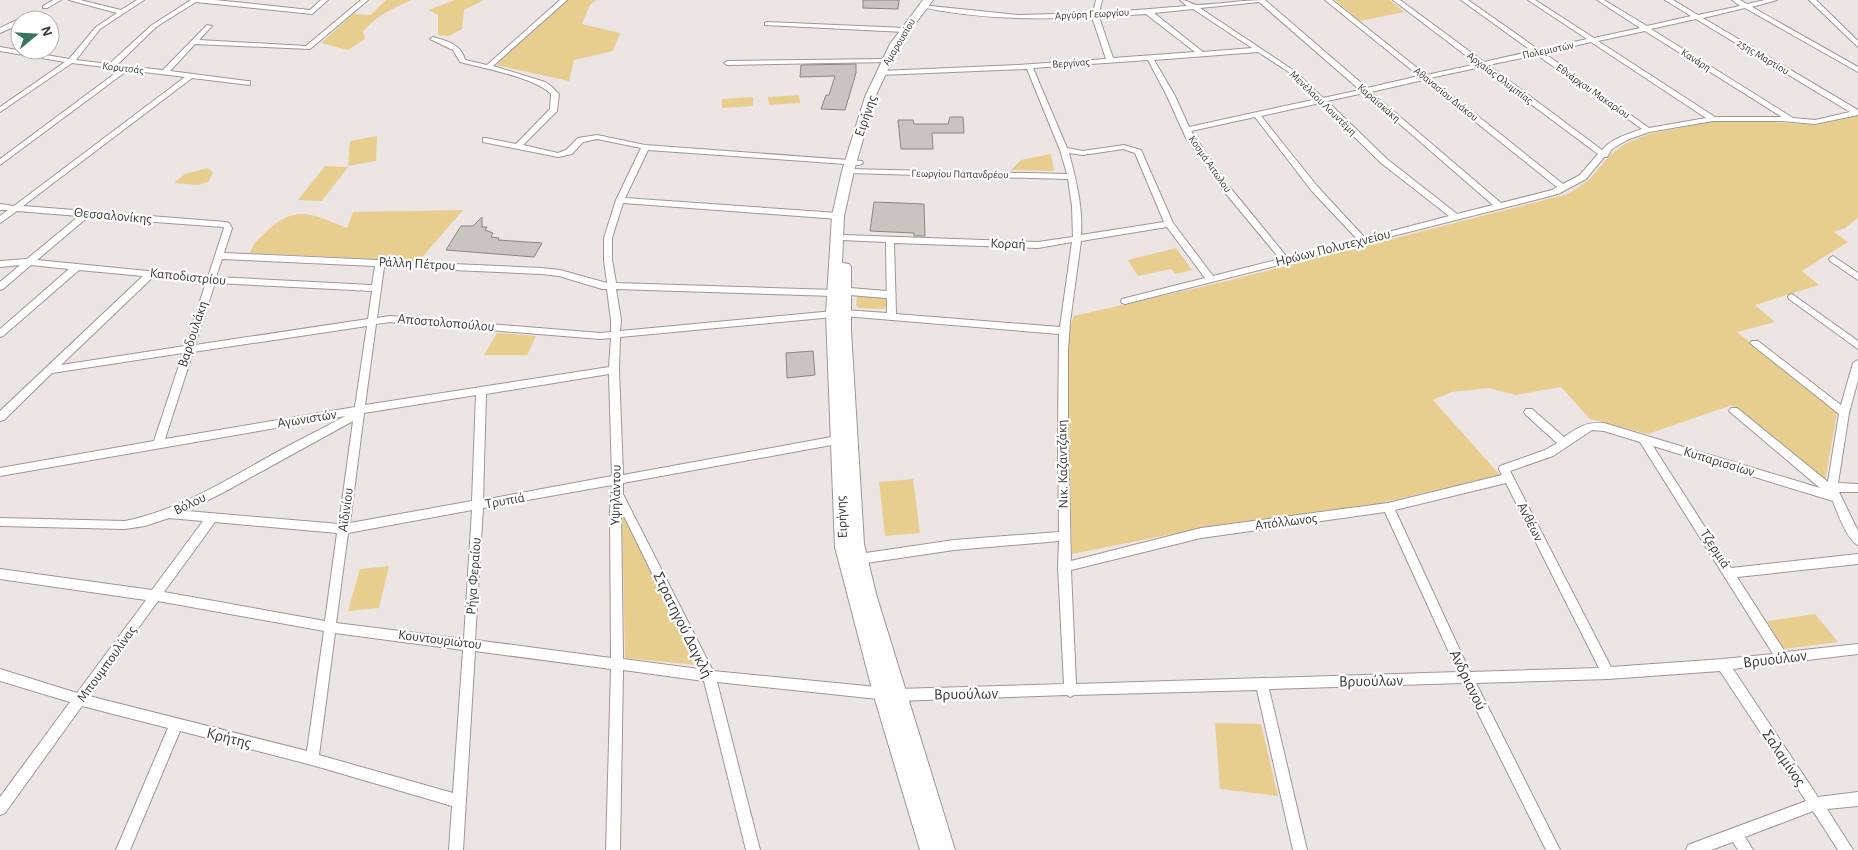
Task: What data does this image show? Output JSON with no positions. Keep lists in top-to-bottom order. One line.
{"streets":{"main road":["Αμαρουσίου","Ειρήνης"],"street":["Αργύρη Γεωργίου","Πολεμιστών","25ης Μαρτίου","Κανάρη","Βεργίνας","Κορυτσάς","Αρχαίας Ολυμπίας","Εθνάρχου Μακαρίου","Αθανασίου Διάκου","Μενέλαου Λουντέμη","Καραϊσκάκη","Κοσμά Αιτωλου","Γεωργίου Παπανδρέου","Θεσσαλονίκης","Κοραή","Ηρώων Πολυτεχνείου","Ράλλη Πέτρου","Καποδιστρίου","Αποστολοπούλου","Βαρδουλάκη","Αγωνιστών","Κυπαρισσίων","Νικ. Καζαντζάκη","Υψηλάντου","Τρυπιά","Βόλου","Αϊδινίου","Απόλλωνος","Ανθέων","Τζερμιά","Ρήγα Φεραίου","Στρατηγού Δαγκλή","Κουντουριώτου","Βρυούλων","Μπουμπουλίνας","Ανδριανού","Κρήτης","Σαλαμίνος"]},"crossings":[["Αργύρη Γεωργίου","Αμαρουσίου"],["Αργύρη Γεωργίου","Μενέλαου Λουντέμη"],["Αργύρη Γεωργίου","Καραϊσκάκη"],["Αμαρουσίου","Βεργίνας"],["Αμαρουσίου","Ειρήνης"],["Πολεμιστών","25ης Μαρτίου"],["Πολεμιστών","Κανάρη"],["Πολεμιστών","Αρχαίας Ολυμπίας"],["Πολεμιστών","Εθνάρχου Μακαρίου"],["Πολεμιστών","Αθανασίου Διάκου"],["Πολεμιστών","Μενέλαου Λουντέμη"],["Πολεμιστών","Καραϊσκάκη"],["Πολεμιστών","Κοσμά Αιτωλου"],["25ης Μαρτίου","Ηρώων Πολυτεχνείου"],["Κανάρη","Ηρώων Πολυτεχνείου"],["Βεργίνας","Μενέλαου Λουντέμη"],["Βεργίνας","Κοσμά Αιτωλου"],["Αρχαίας Ολυμπίας","Ηρώων Πολυτεχνείου"],["Εθνάρχου Μακαρίου","Ηρώων Πολυτεχνείου"],["Αθανασίου Διάκου","Ηρώων Πολυτεχνείου"],["Μενέλαου Λουντέμη","Ηρώων Πολυτεχνείου"],["Καραϊσκάκη","Ηρώων Πολυτεχνείου"],["Ειρήνης","Γεωργίου Παπανδρέου"],["Ειρήνης","Κοραή"],["Ειρήνης","Ράλλη Πέτρου"],["Ειρήνης","Αποστολοπούλου"],["Ειρήνης","Τρυπιά"],["Ειρήνης","Κουντουριώτου"],["Ειρήνης","Βρυούλων"],["Κοσμά Αιτωλου","Ηρώων Πολυτεχνείου"],["Γεωργίου Παπανδρέου","Νικ. Καζαντζάκη"],["Γεωργίου Παπανδρέου","Υψηλάντου"],["Θεσσαλονίκης","Βαρδουλάκη"],["Κοραή","Νικ. Καζαντζάκη"],["Ράλλη Πέτρου","Βαρδουλάκη"],["Ράλλη Πέτρου","Υψηλάντου"],["Ράλλη Πέτρου","Αϊδινίου"],["Καποδιστρίου","Βαρδουλάκη"],["Καποδιστρίου","Αϊδινίου"],["Αποστολοπούλου","Βαρδουλάκη"],["Αποστολοπούλου","Υψηλάντου"],["Αποστολοπούλου","Αϊδινίου"],["Βαρδουλάκη","Αγωνιστών"],["Αγωνιστών","Υψηλάντου"],["Αγωνιστών","Βόλου"],["Αγωνιστών","Αϊδινίου"],["Αγωνιστών","Ρήγα Φεραίου"],["Κυπαρισσίων","Τζερμιά"],["Νικ. Καζαντζάκη","Απόλλωνος"],["Νικ. Καζαντζάκη","Βρυούλων"],["Υψηλάντου","Τρυπιά"],["Υψηλάντου","Στρατηγού Δαγκλή"],["Υψηλάντου","Κουντουριώτου"],["Τρυπιά","Βόλου"],["Τρυπιά","Αϊδινίου"],["Τρυπιά","Ρήγα Φεραίου"],["Τρυπιά","Μπουμπουλίνας"],["Βόλου","Αϊδινίου"],["Αϊδινίου","Κουντουριώτου"],["Αϊδινίου","Κρήτης"],["Απόλλωνος","Ανθέων"],["Απόλλωνος","Ανδριανού"],["Ανθέων","Βρυούλων"],["Τζερμιά","Βρυούλων"],["Ρήγα Φεραίου","Κουντουριώτου"],["Ρήγα Φεραίου","Κρήτης"],["Στρατηγού Δαγκλή","Κουντουριώτου"],["Κουντουριώτου","Βρυούλων"],["Κουντουριώτου","Μπουμπουλίνας"],["Βρυούλων","Ανδριανού"],["Βρυούλων","Σαλαμίνος"],["Μπουμπουλίνας","Κρήτης"]],"north":"right"}
